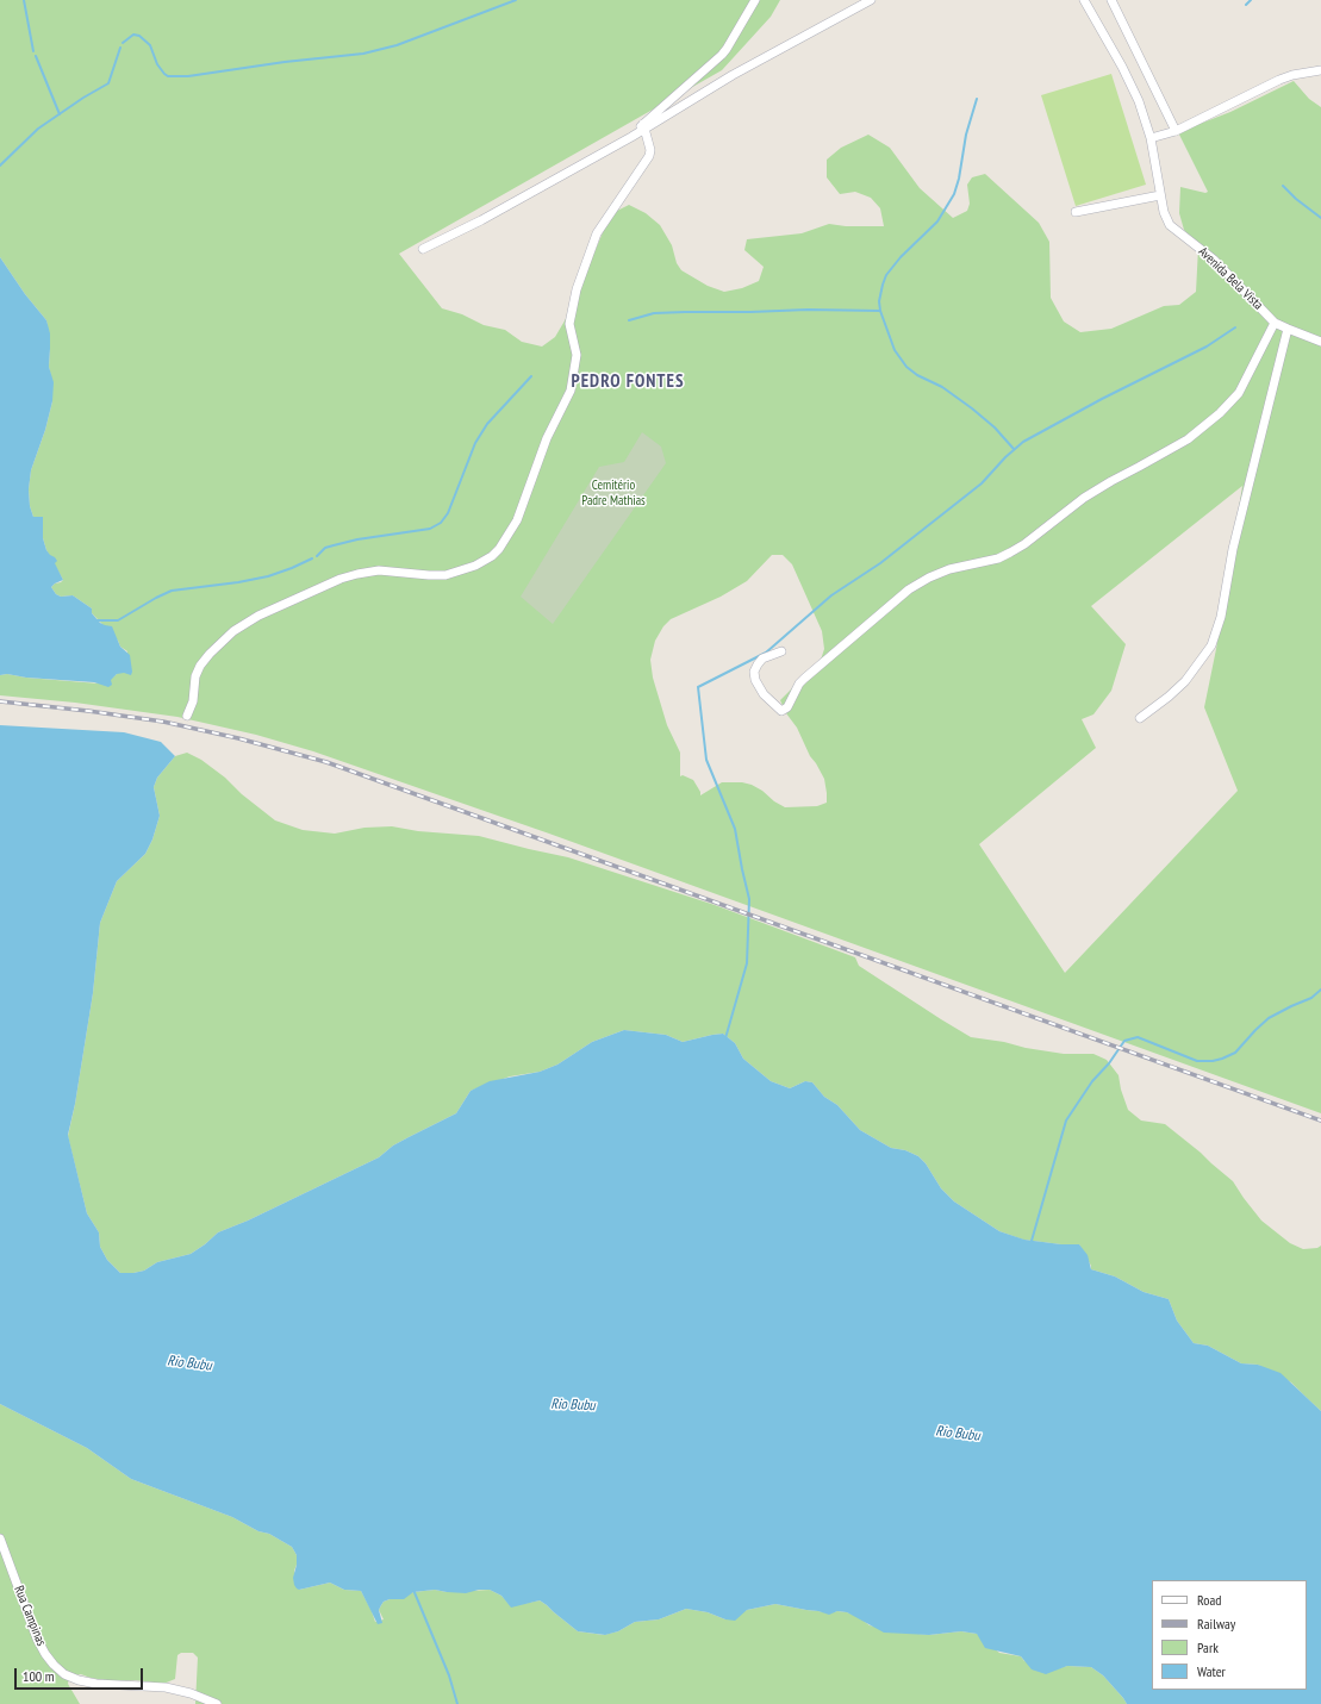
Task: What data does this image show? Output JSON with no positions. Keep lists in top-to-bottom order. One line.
{"streets":{"street":["Avenida Bela Vista","Rua Campinas"]},"districts":["PEDRO FONTES"],"water":["Rio Bubu"],"parks":["Cemitério Padre Mathias"],"legend":["Road","Railway","Park","Water"],"scale_bar":"100 m"}
